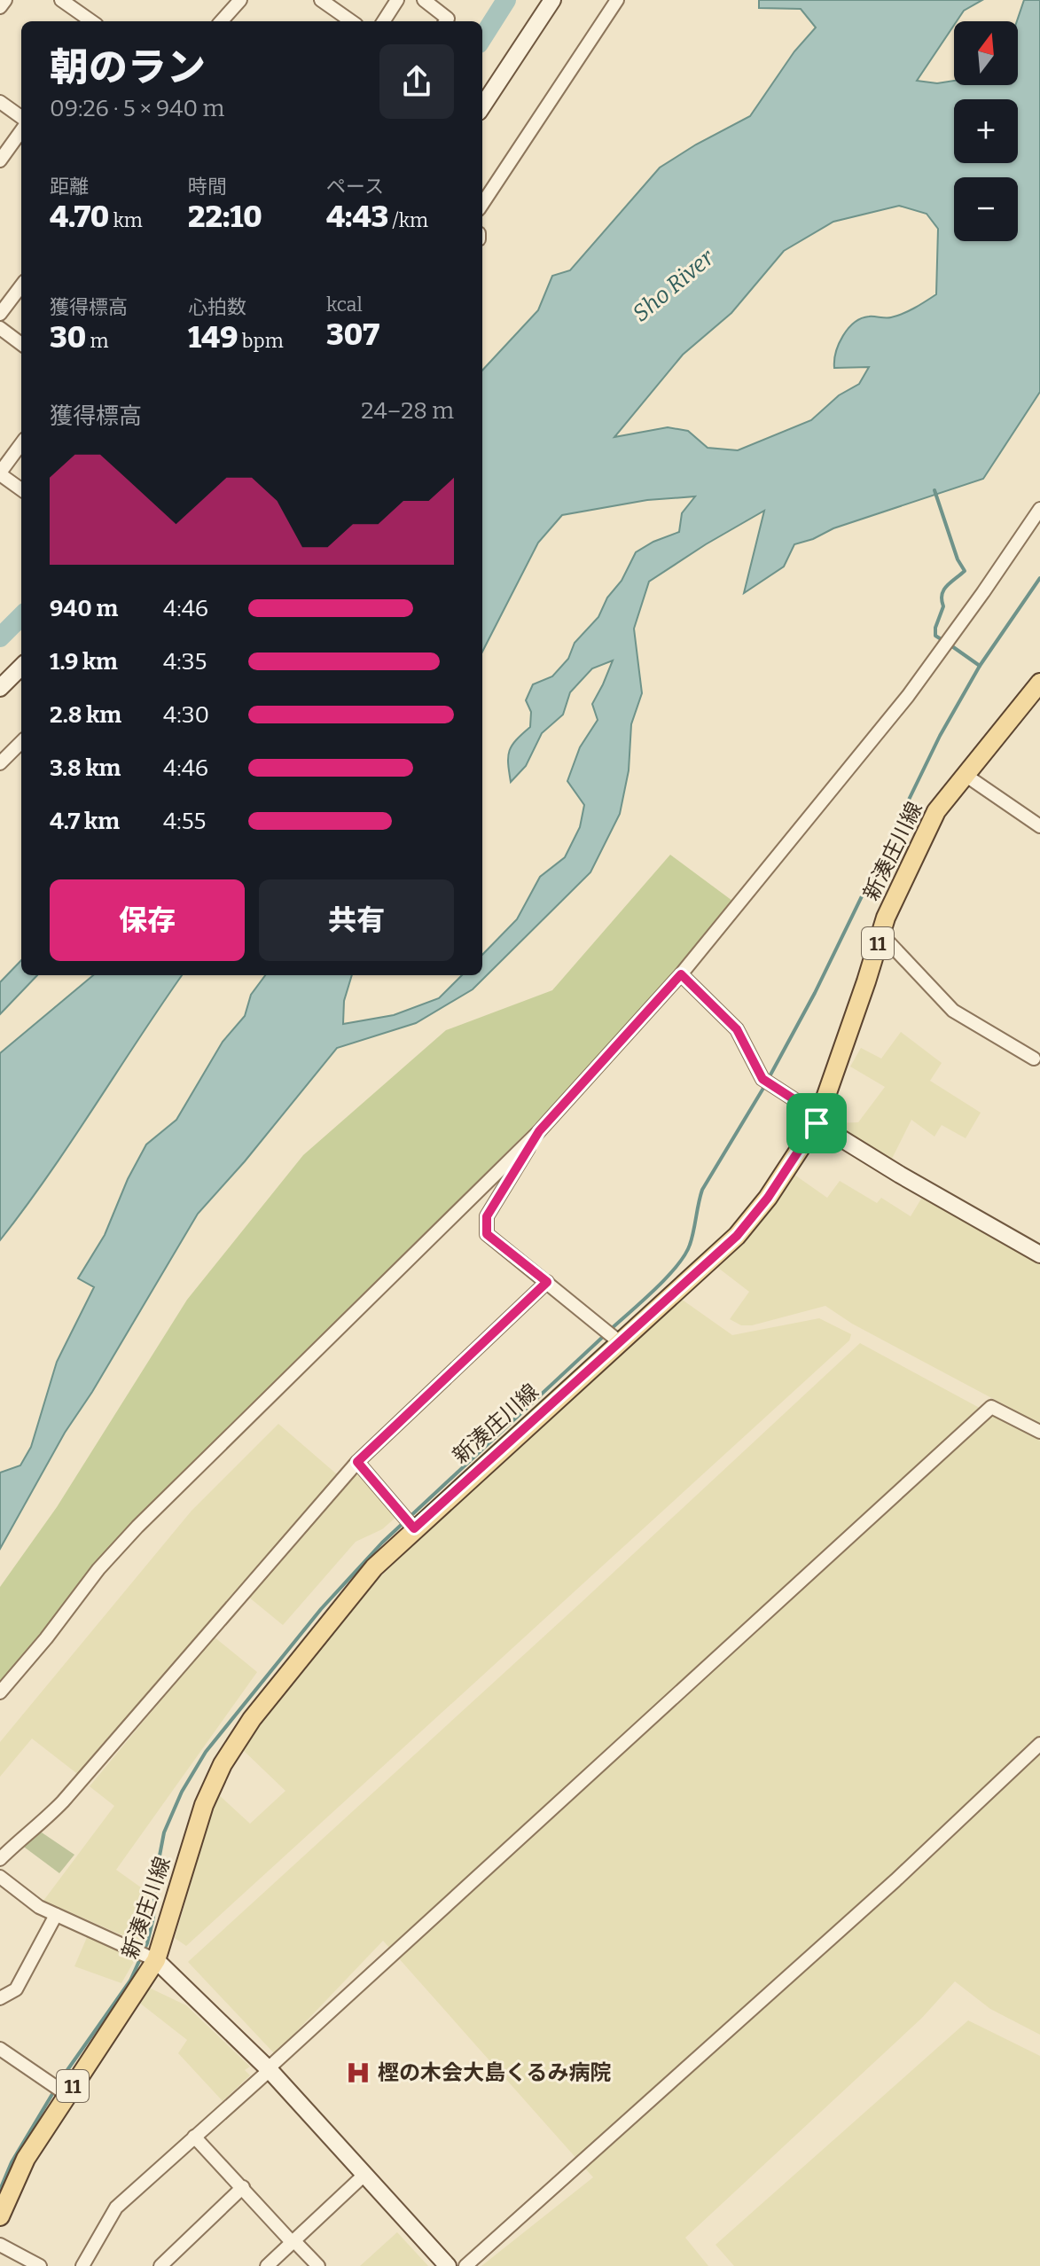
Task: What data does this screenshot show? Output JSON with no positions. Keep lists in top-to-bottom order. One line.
{"streets":{"main road":["新湊庄川線","11"]},"water":["Sho River"],"places":{"hospital":["樫の木会大島くるみ病院"]},"north":"top","page":{"map_buttons":["+","−"],"heading":["朝のラン","09:26 · 5 × 940 m"],"stats":[["距離","4.70 km"],["時間","22:10"],["ペース","4:43 /km"],["獲得標高","30 m"],["心拍数","149 bpm"],["kcal","307"]],"chart":["獲得標高","24–28 m"],"list":[{"name":"940 m","note":"4:46"},{"name":"1.9 km","note":"4:35"},{"name":"2.8 km","note":"4:30"},{"name":"3.8 km","note":"4:46"},{"name":"4.7 km","note":"4:55"}],"buttons":["保存","共有"]}}
